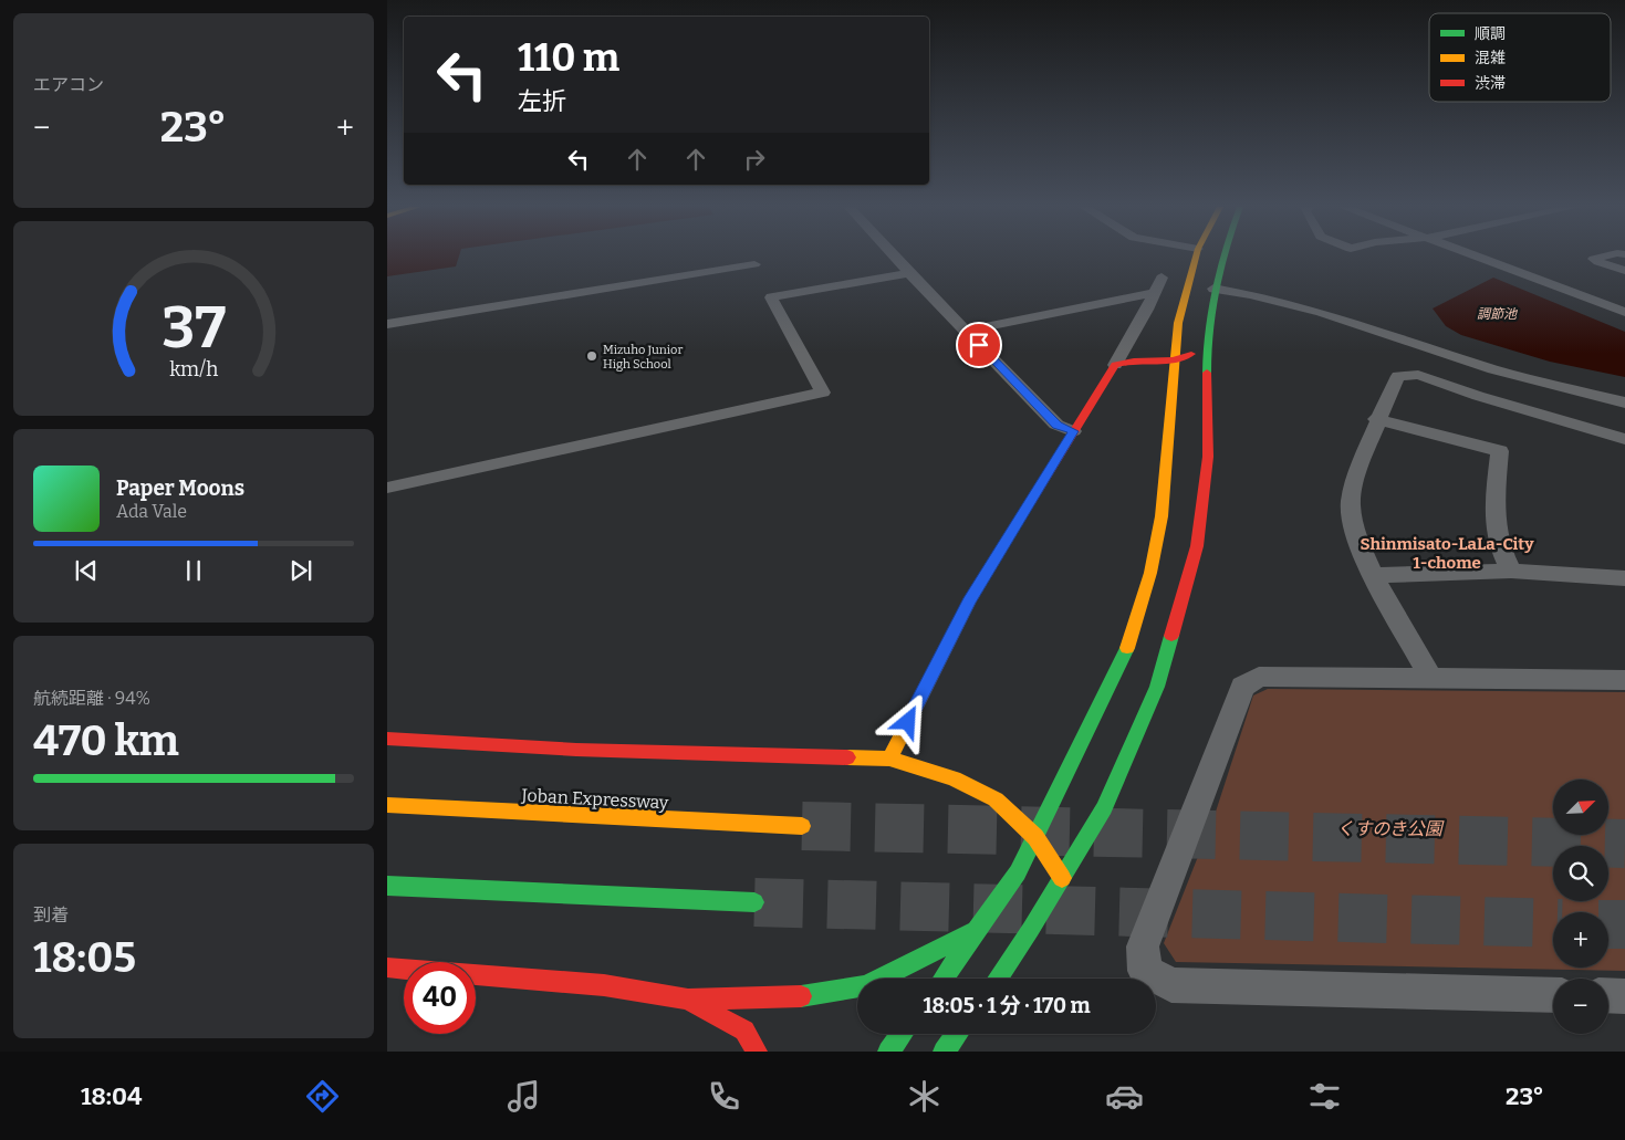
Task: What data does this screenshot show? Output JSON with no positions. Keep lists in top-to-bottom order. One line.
{"streets":{"main road":["Joban Expressway"]},"districts":["Shinmisato-LaLa-City 1-chome"],"water":["調節池"],"parks":["くすのき公園"],"places":["Mizuho Junior High School"],"legend":["順調","混雑","渋滞"],"north":"top right","page":{"tile":["エアコン",["航続距離 · 94%","470 km"],["到着","18:05"]],"turn":["110 m","左折"],"heat":["−","23°","+"],"song":["Paper Moons","Ada Vale"],"map_buttons":["+","−"],"limit":"40","trip":"18:05 · 1 分 · 170 m","tabs":["18:04","23°"],"gauge":["37","km/h"]}}
